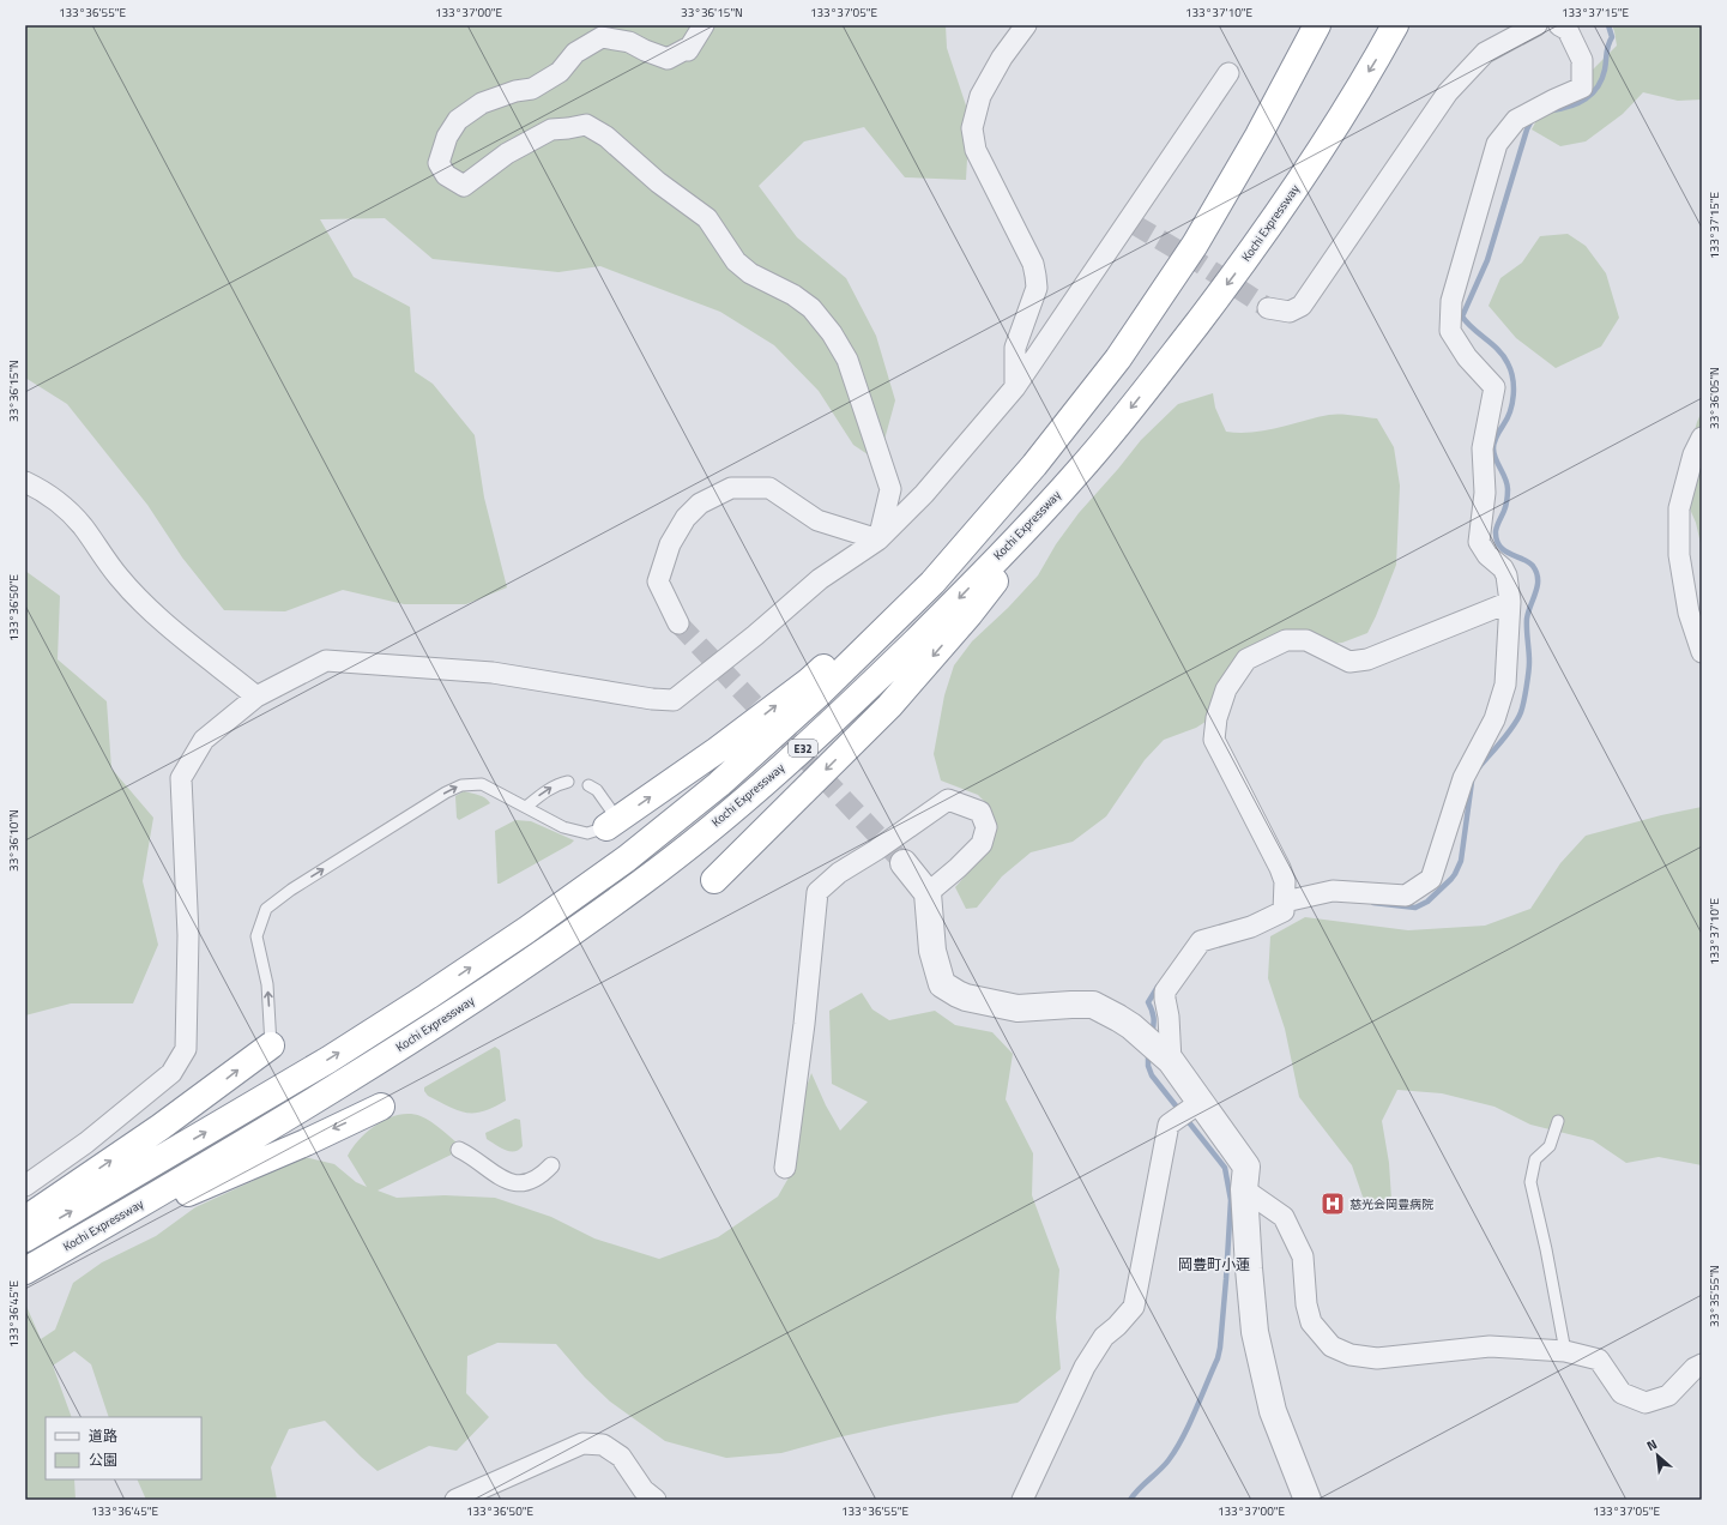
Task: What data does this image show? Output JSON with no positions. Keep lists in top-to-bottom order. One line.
{"streets":{"highway":["Kochi Expressway","E32"]},"districts":["岡豊町小蓮"],"places":{"hospital":["慈光会岡豊病院"]},"legend":["道路","公園"],"north":"top left","coordinates":["133°36'55\"E","133°37'00\"E","33°36'15\"N","133°37'05\"E","133°37'10\"E","133°37'15\"E","33°36'05\"N","133°36'50\"E","33°36'10\"N","33°35'55\"N","133°36'45\"E"]}
